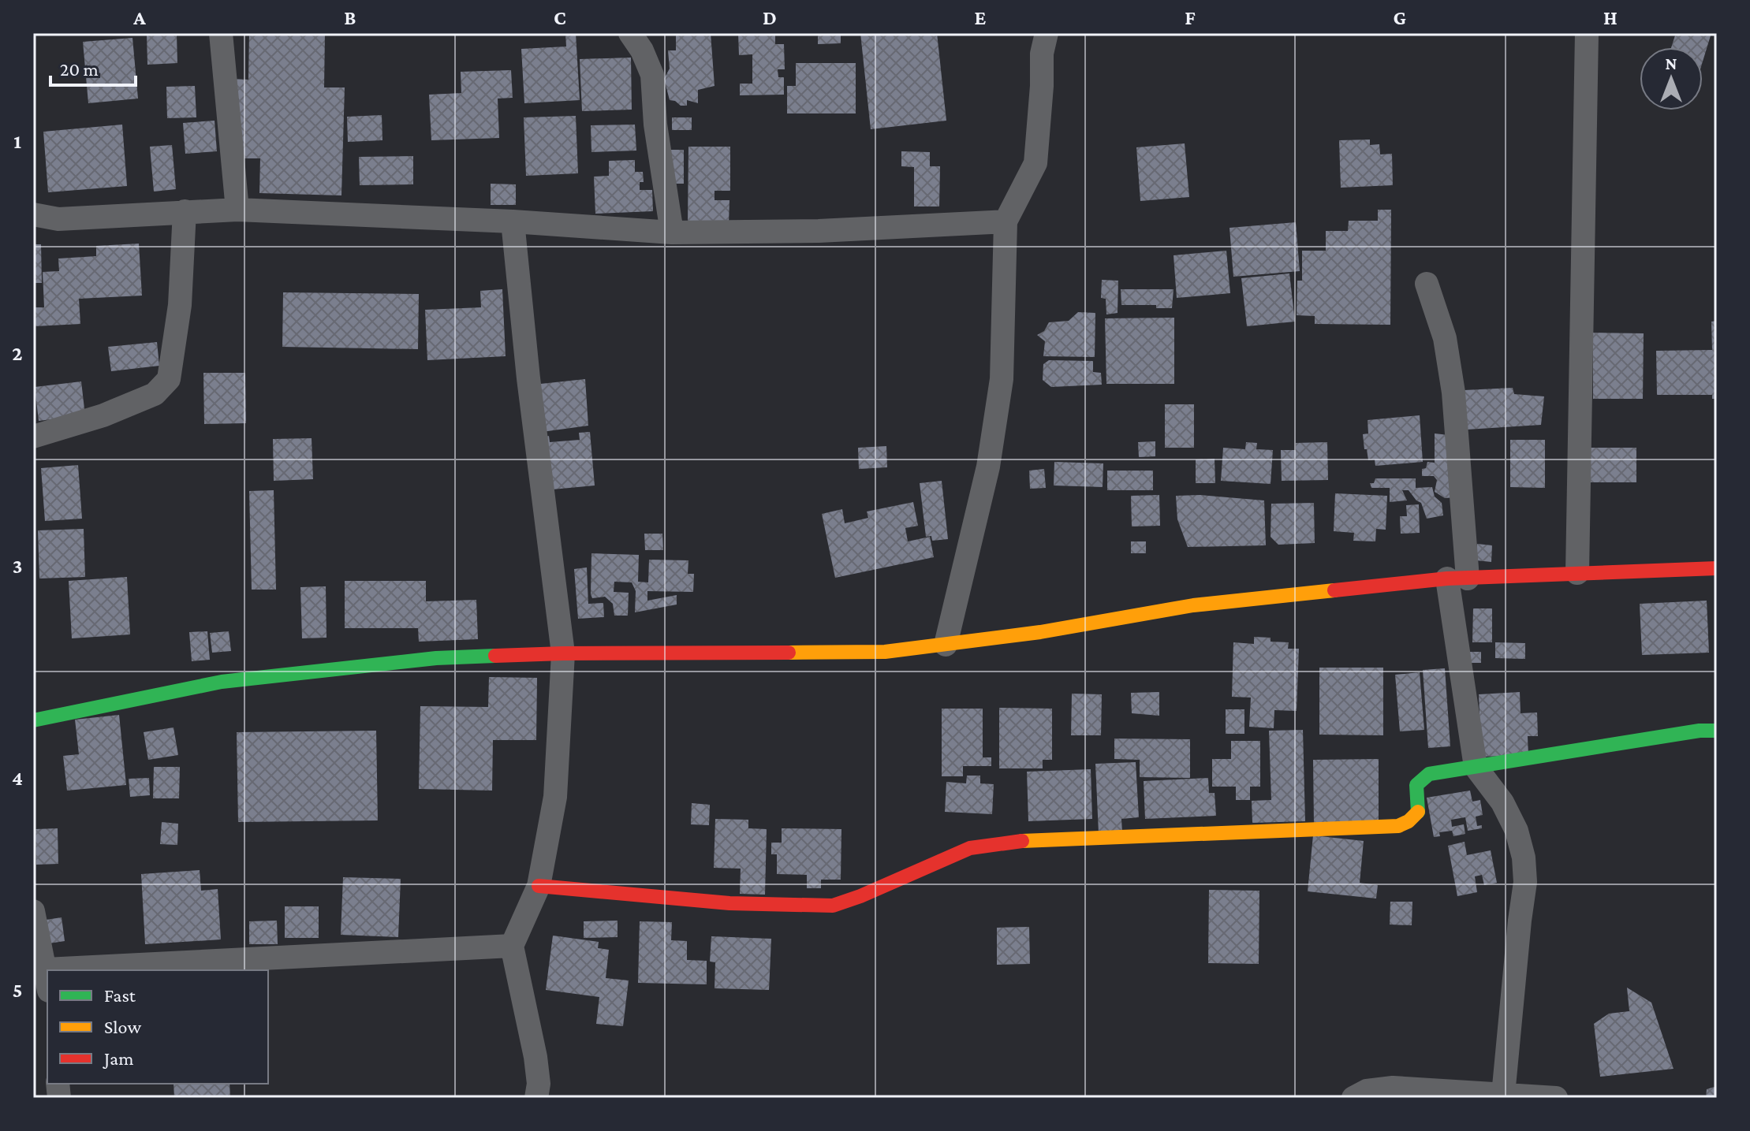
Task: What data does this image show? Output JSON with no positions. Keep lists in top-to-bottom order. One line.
{"legend":["Fast","Slow","Jam"],"scale_bar":"20 m","north":"top","grid":{"columns":["A","B","C","D","E","F","G","H"],"rows":["1","2","3","4","5"]}}
